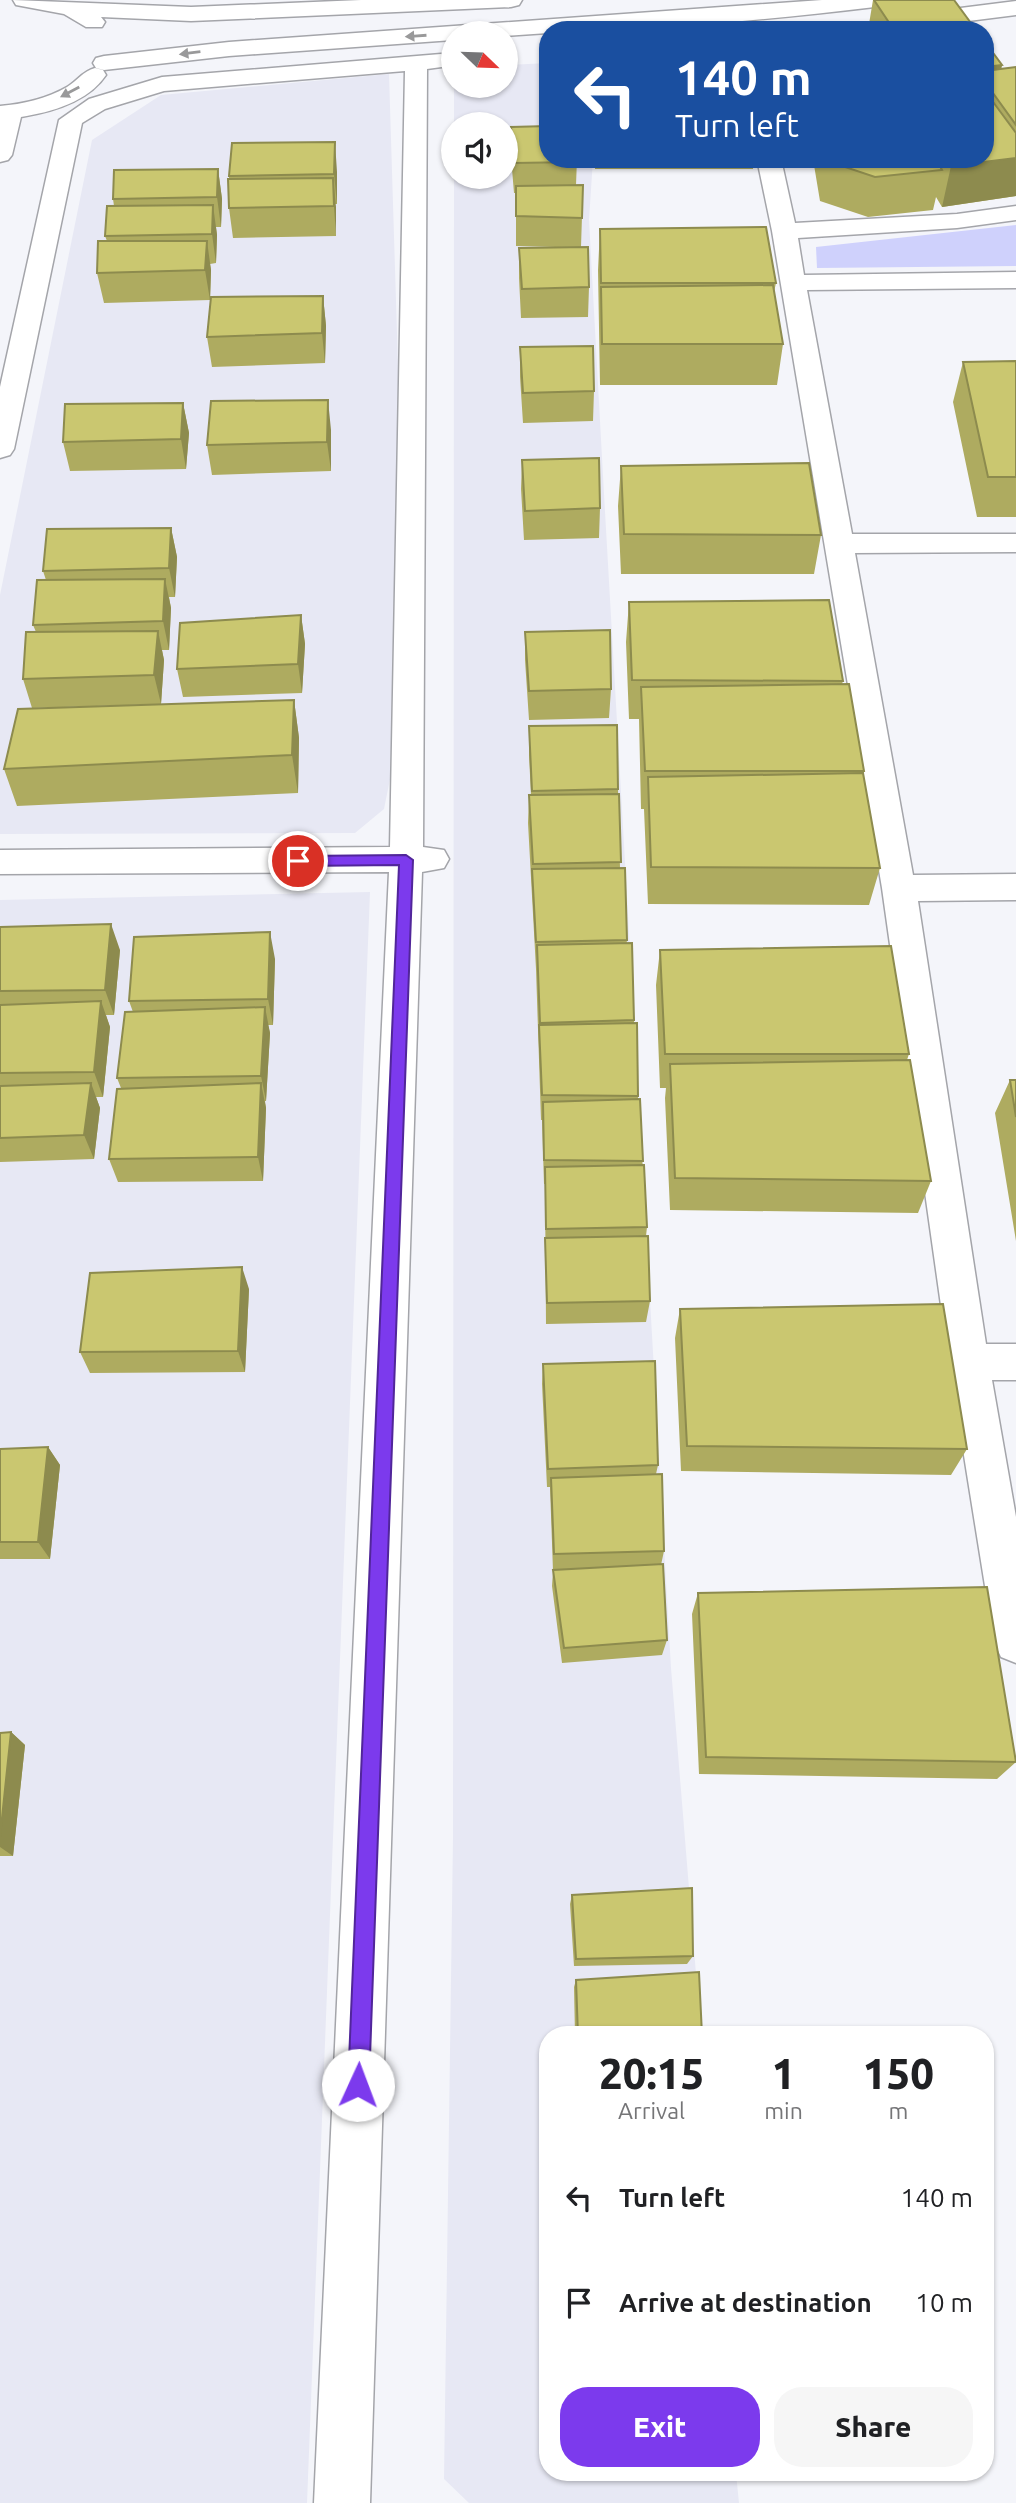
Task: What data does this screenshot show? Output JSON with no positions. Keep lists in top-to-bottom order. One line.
{"north":"bottom right","page":{"turn":["140 m","Turn left"],"eta":["20:15","Arrival","1","min","150","m"],"list":[{"name":"Turn left","value":"140 m"},{"name":"Arrive at destination","value":"10 m"}],"buttons":["Exit","Share"]}}
